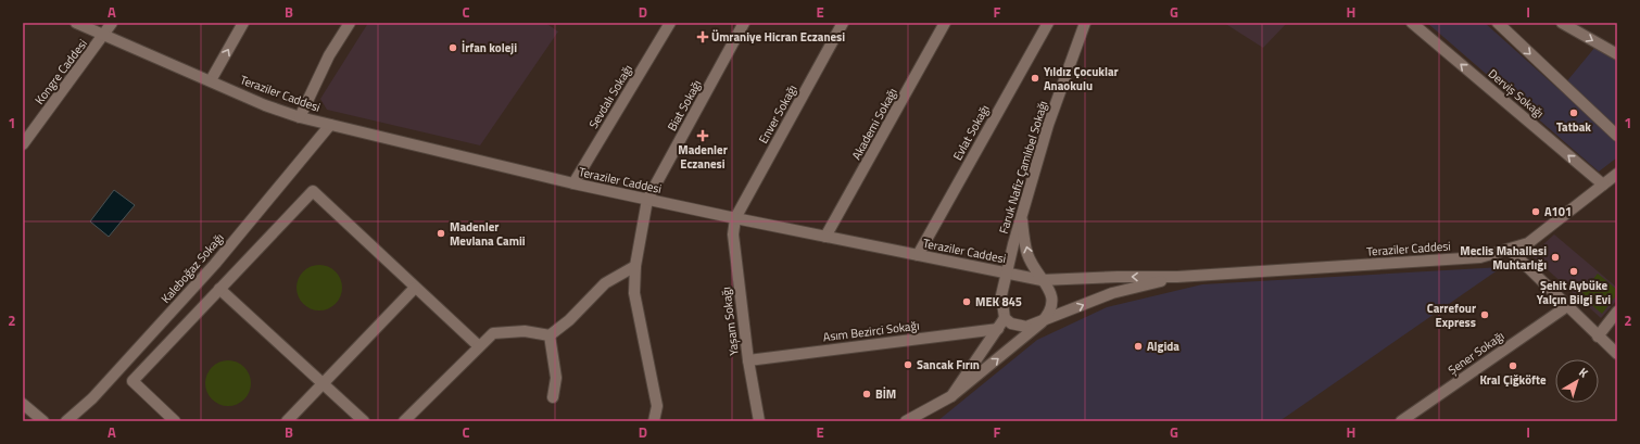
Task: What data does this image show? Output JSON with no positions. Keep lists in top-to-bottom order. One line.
{"streets":{"street":["Kongre Caddesi","Teraziler Caddesi","Derviş Sokağı","Sevdalı Sokağı","Biat Sokağı","Enver Sokağı","Akademi Sokağı","Evlat Sokağı","Faruk Nafiz Çamlıbel Sokağı","Kaleboğaz Sokağı","Yaşam Sokağı","Asım Bezirci Sokağı","Şener Sokağı"]},"crossings":[["Kongre Caddesi","Teraziler Caddesi"],["Teraziler Caddesi","Derviş Sokağı"],["Teraziler Caddesi","Sevdalı Sokağı"],["Teraziler Caddesi","Biat Sokağı"],["Teraziler Caddesi","Enver Sokağı"],["Teraziler Caddesi","Akademi Sokağı"],["Teraziler Caddesi","Evlat Sokağı"],["Teraziler Caddesi","Faruk Nafiz Çamlıbel Sokağı"],["Teraziler Caddesi","Kaleboğaz Sokağı"],["Teraziler Caddesi","Yaşam Sokağı"],["Enver Sokağı","Yaşam Sokağı"],["Yaşam Sokağı","Asım Bezirci Sokağı"]],"places":{"health":["Ümraniye Hicran Eczanesi","Madenler Eczanesi"],"other":["İrfan koleji","Yıldız Çocuklar Anaokulu","Tatbak","A101","Madenler Mevlana Camii","Meclis Mahallesi Muhtarlığı","Şehit Aybüke Yalçın Bilgi Evi","MEK 845","Carrefour Express","Algida","Sancak Fırın","Kral Çiğköfte","BİM"]},"north":"top right","grid":{"columns":["A","B","C","D","E","F","G","H","I"],"rows":["1","2"]}}
